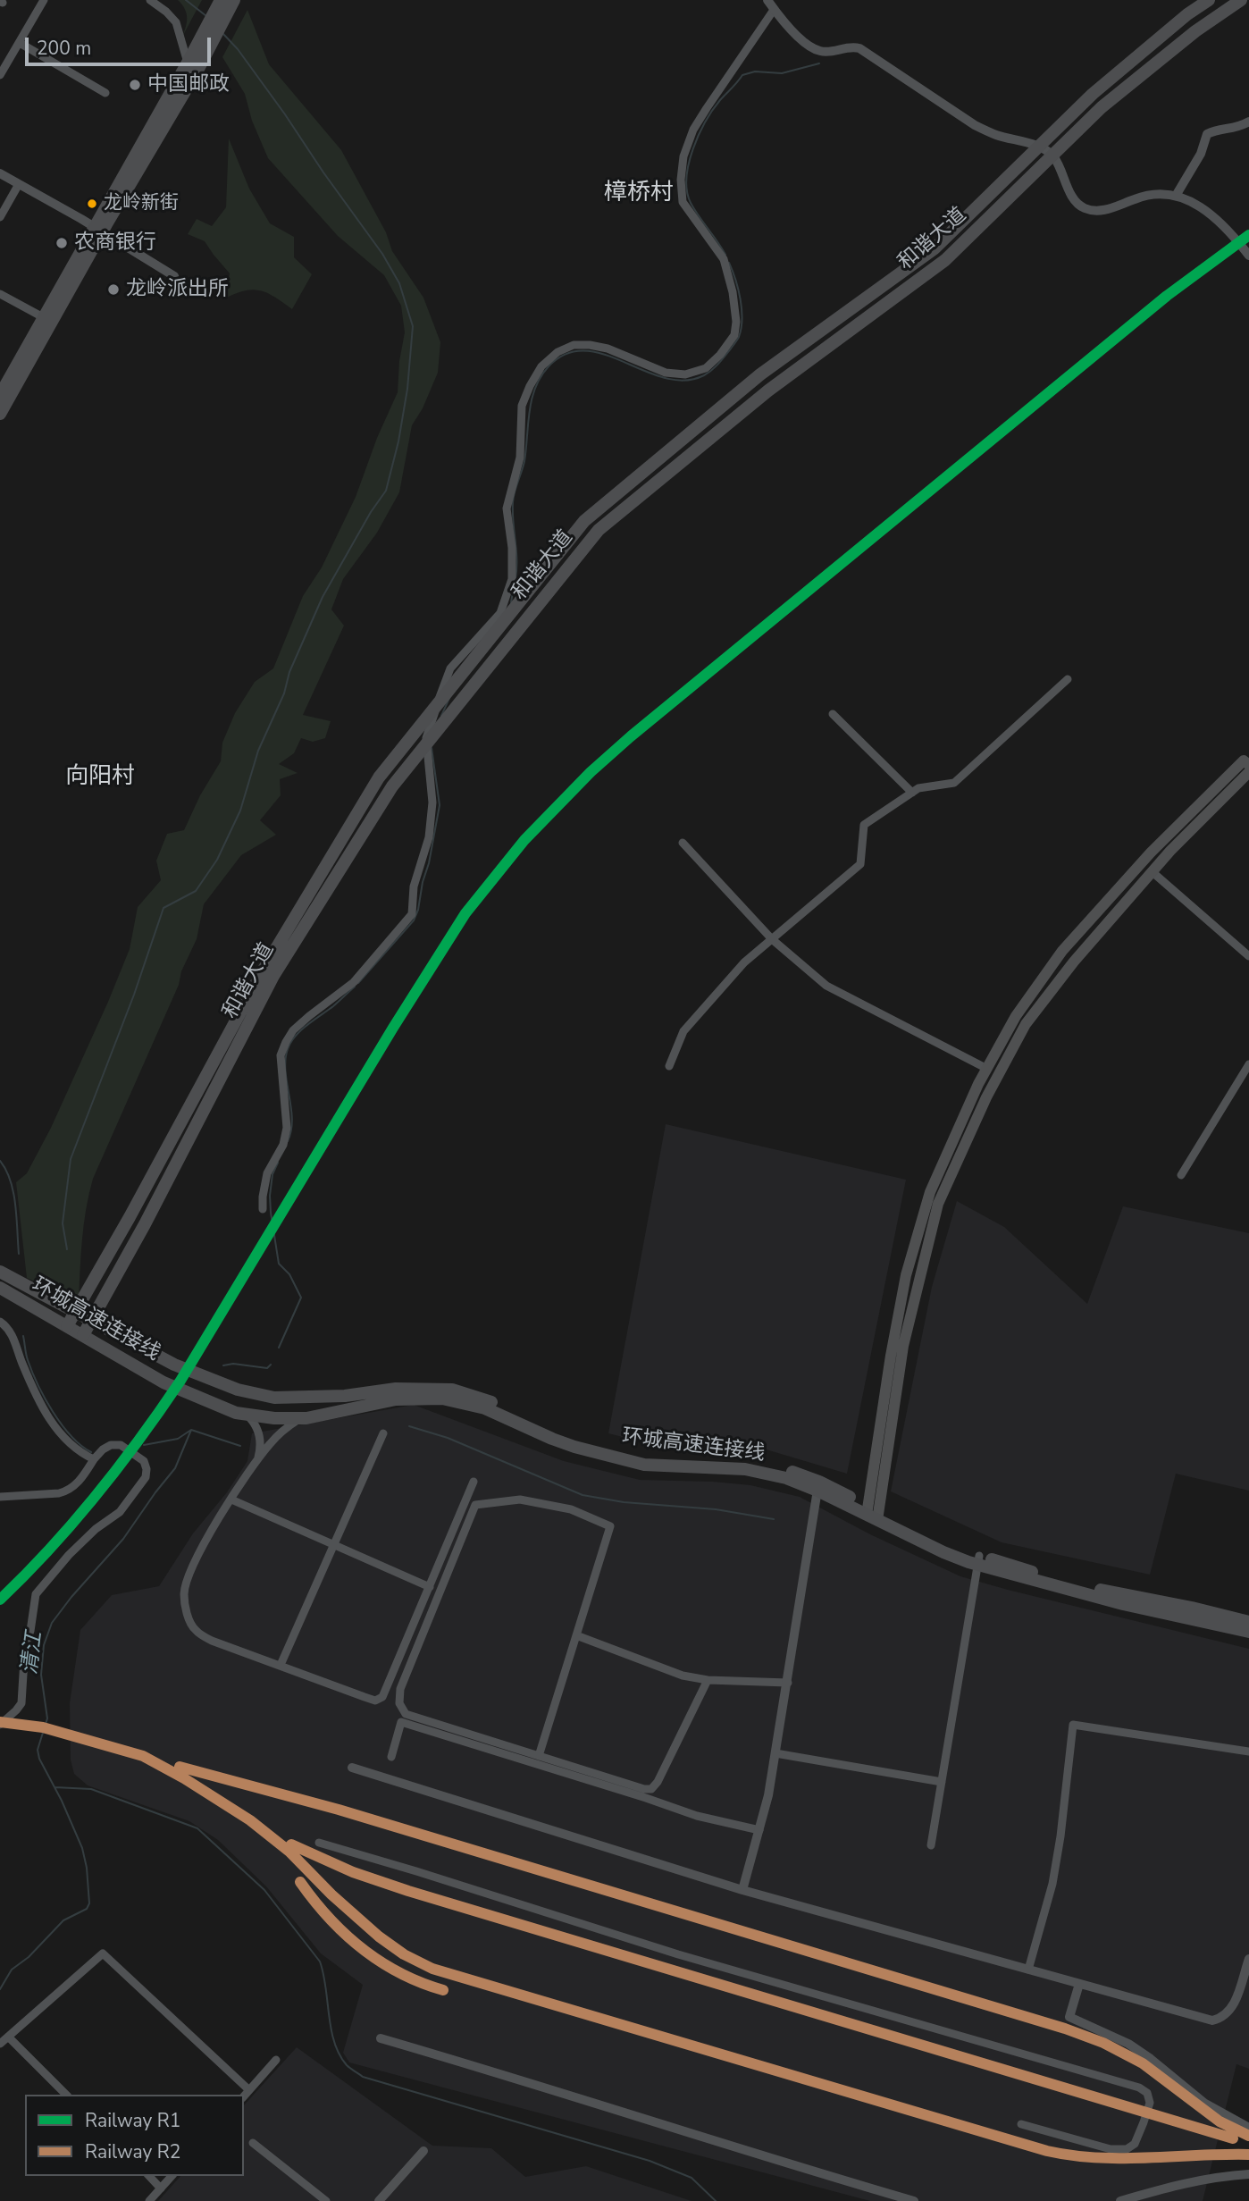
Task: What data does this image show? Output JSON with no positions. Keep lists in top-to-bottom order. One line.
{"streets":{"main road":["和谐大道","环城高速连接线"]},"crossings":[["和谐大道","环城高速连接线"]],"districts":["樟桥村","向阳村"],"water":["清江"],"places":["中国邮政","龙岭新街","农商银行","龙岭派出所"],"lines":["rail line R1","rail line R2"],"legend":["Railway R1","Railway R2"],"scale_bar":"200 m"}
